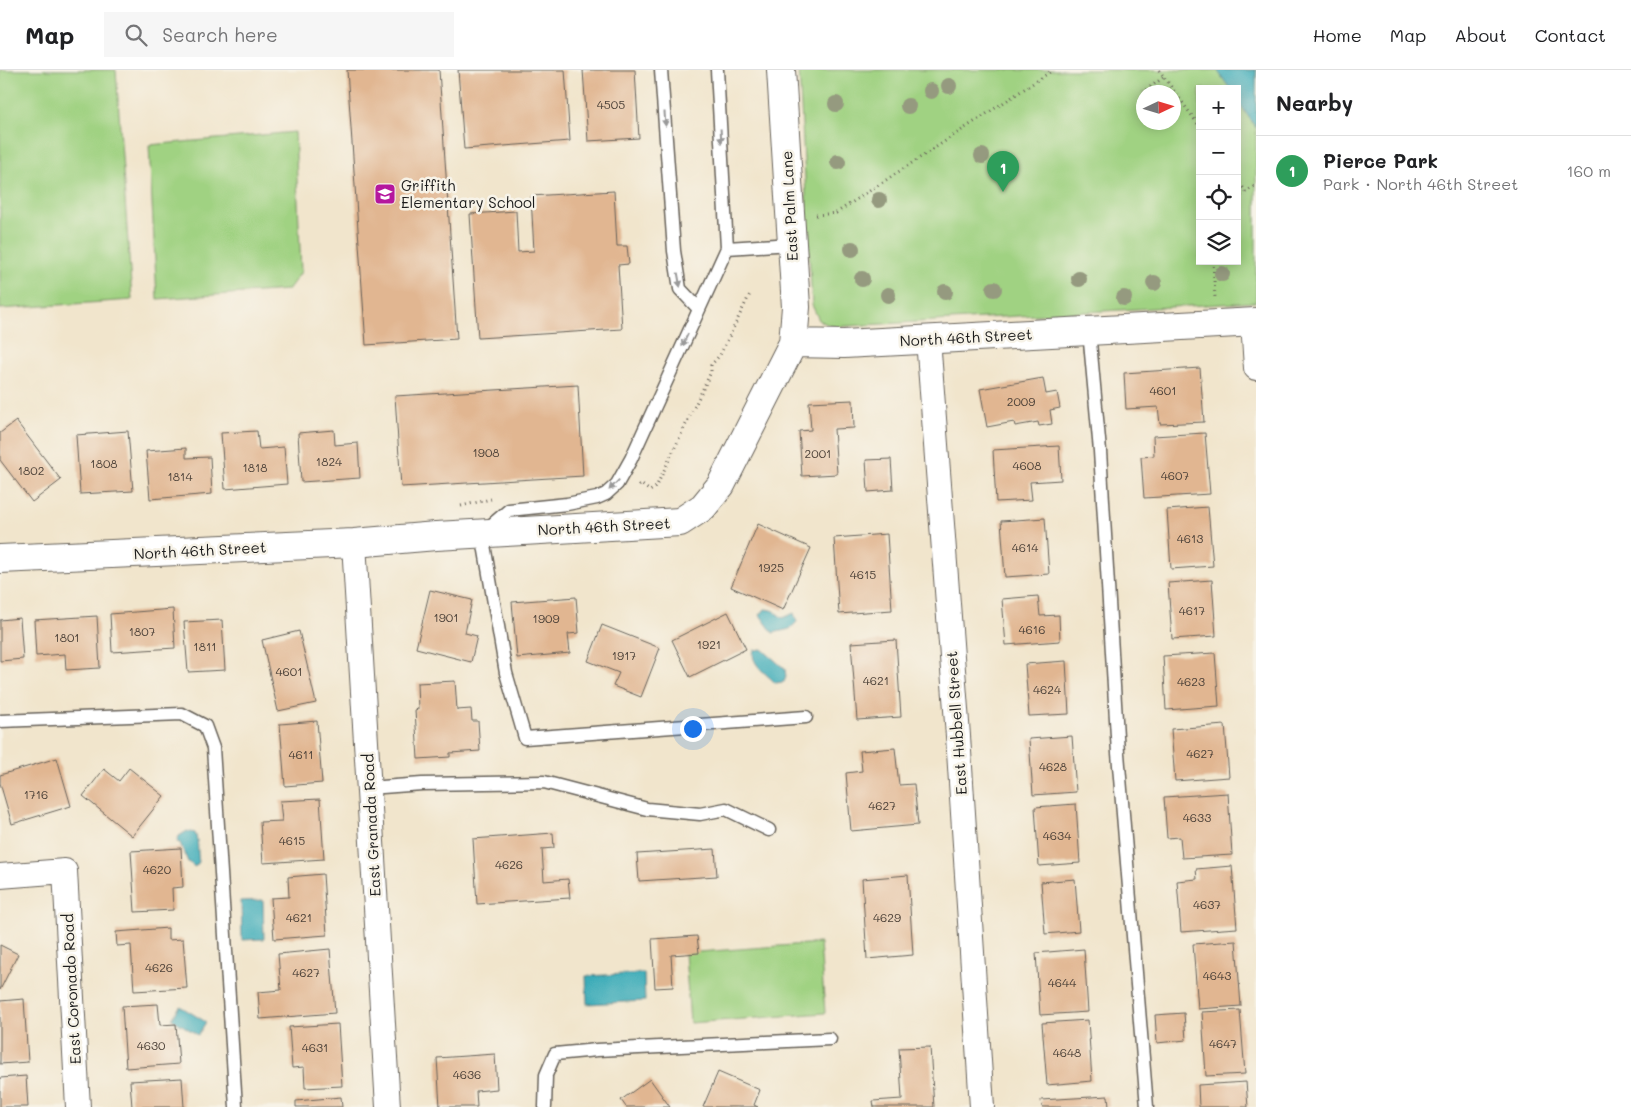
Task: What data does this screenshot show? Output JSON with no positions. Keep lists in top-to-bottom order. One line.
{"streets":{"street":["East Palm Lane","North 46th Street","East Hubbell Street","East Granada Road","East Coronado Road"]},"crossings":[["East Palm Lane","North 46th Street"],["North 46th Street","East Hubbell Street"],["North 46th Street","East Granada Road"]],"places":{"school or university":["Griffith Elementary School"]},"house_numbers":["4505","4601","2009","1908","2001","1824","1808","4608","1818","1802","4607","1814","4613","4614","1925","4615","4617","1901","1909","4616","1807","1801","1921","1811","1917","4601","4621","4623","4624","4627","4611","4628","1716","4627","4633","4634","4615","4626","4620","4637","4621","4629","4626","4627","4643","4644","4647","4630","4631","4648","4636"],"north":"right","page":{"header":"Map","search":"Search here","nav":["Home","Map","About","Contact"],"heading":"Nearby","map_buttons":["+","−"],"list":[{"mark":"1","name":"Pierce Park","note":"Park · North 46th Street","value":"160 m"}],"pins":"1"}}
